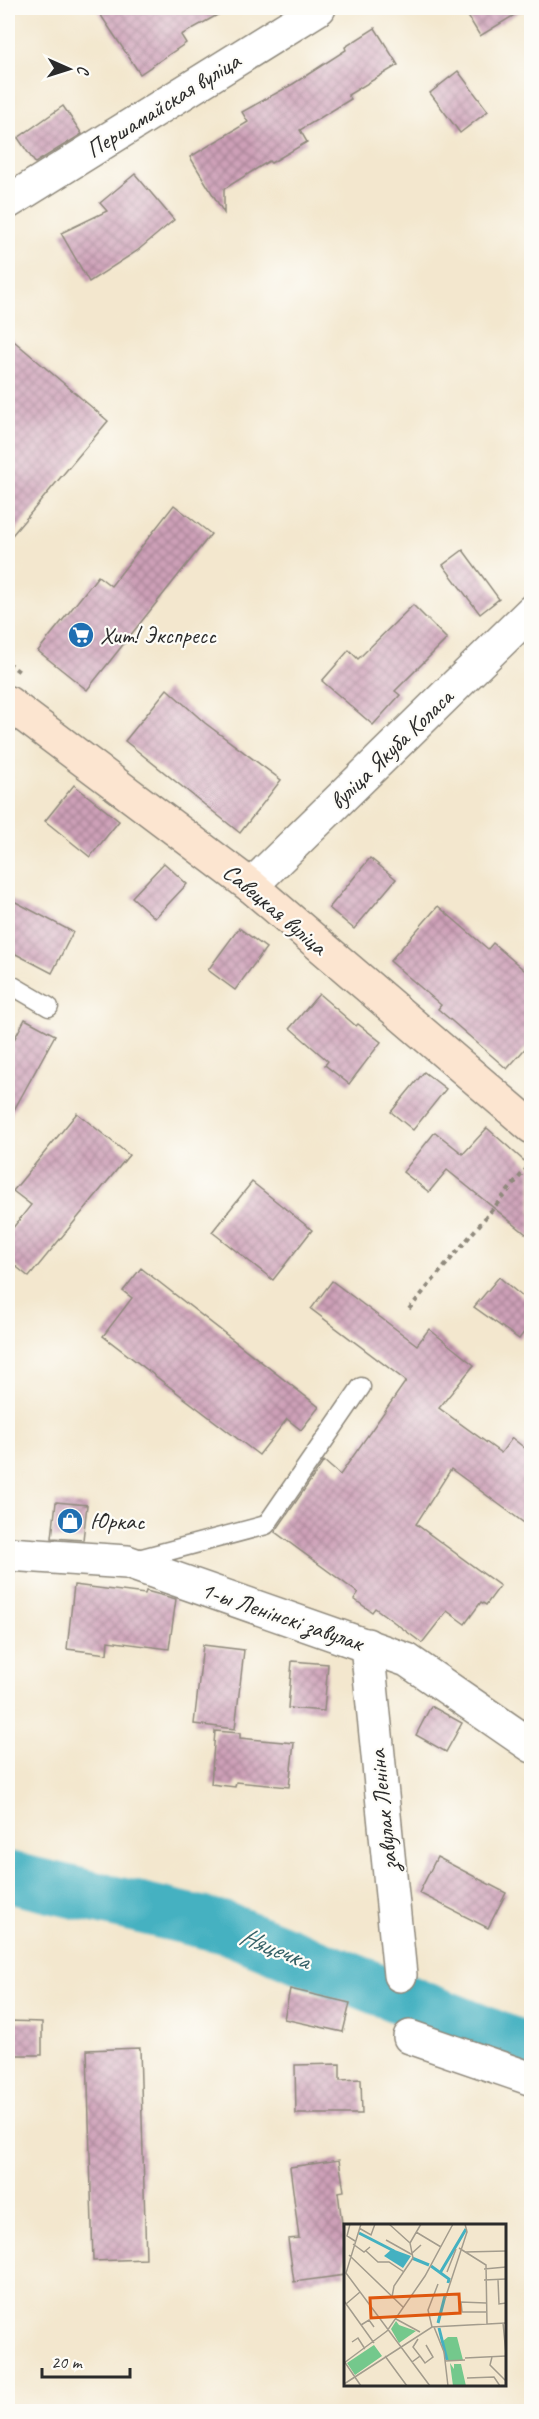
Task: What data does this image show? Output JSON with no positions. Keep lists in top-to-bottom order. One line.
{"streets":{"street":["Першамайская вуліца","вуліца Якуба Коласа","Савецкая вуліца","1-ы Ленінскі завулак","завулак Леніна"]},"crossings":[["вуліца Якуба Коласа","Савецкая вуліца"],["1-ы Ленінскі завулак","завулак Леніна"]],"water":["Няцечка"],"places":{"supermarket":["Хит! Экспресс"],"shop":["Юркас"]},"scale_bar":"20 m","north":"right"}
